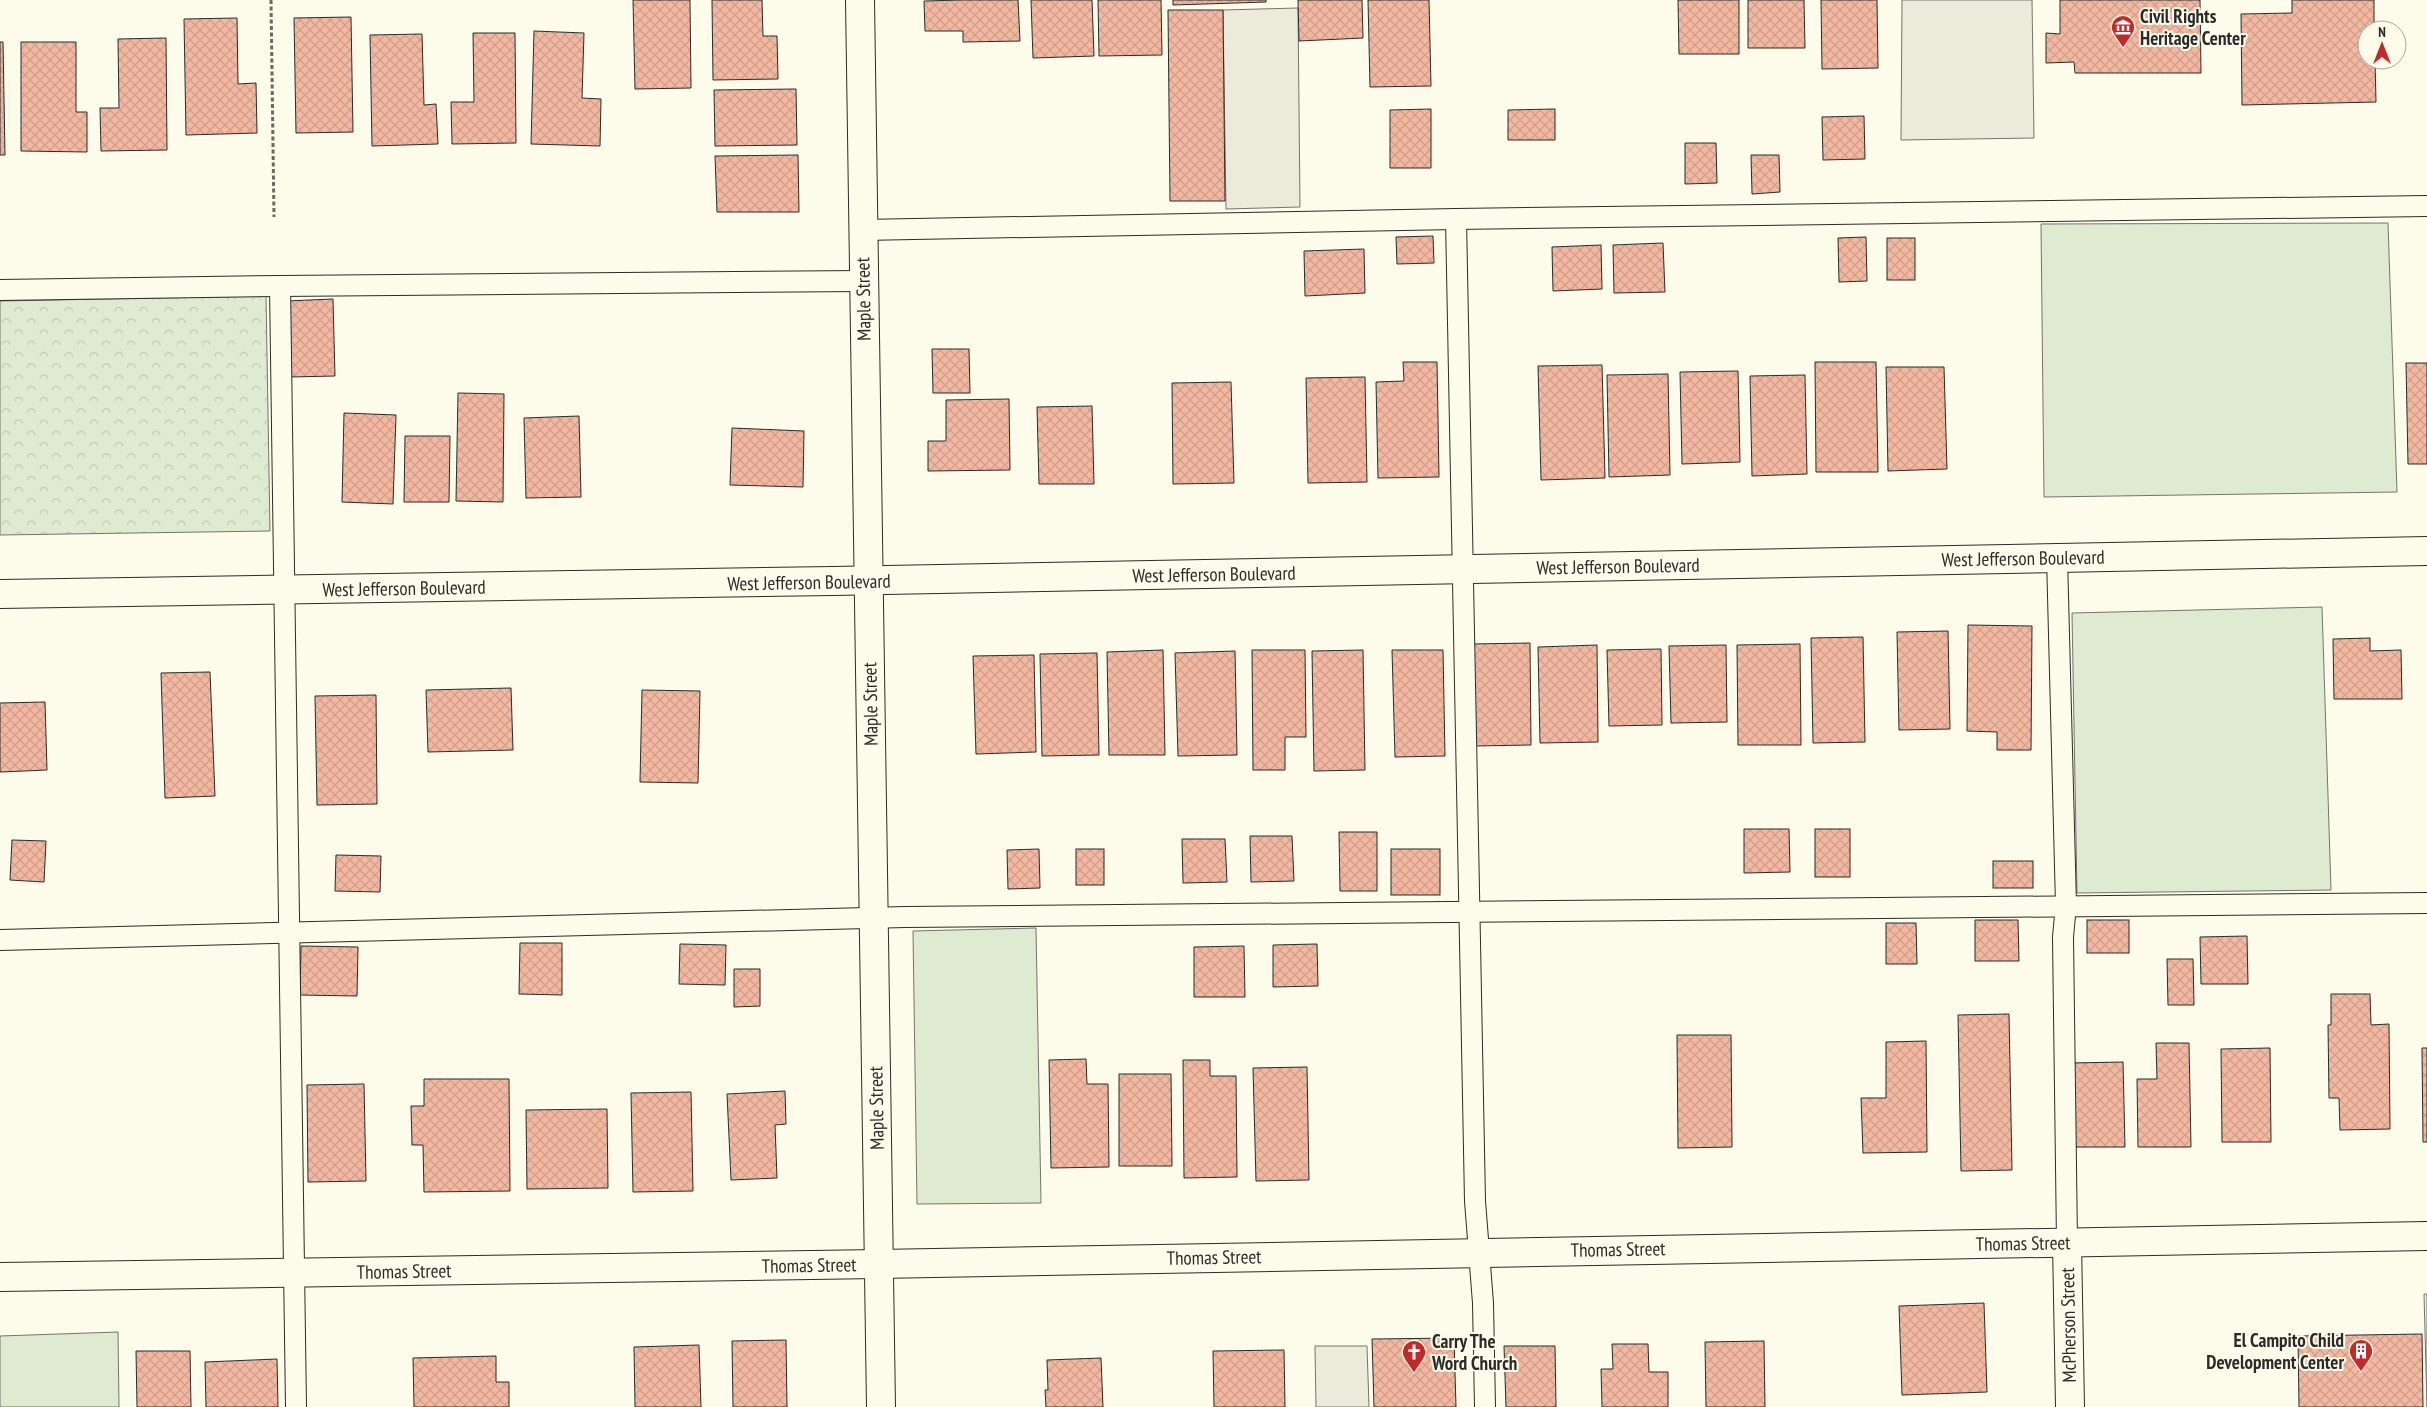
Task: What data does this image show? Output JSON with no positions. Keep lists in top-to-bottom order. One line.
{"streets":{"street":["Maple Street","West Jefferson Boulevard","Thomas Street","McPherson Street"]},"crossings":[["Maple Street","West Jefferson Boulevard"],["Maple Street","Thomas Street"],["Thomas Street","McPherson Street"]],"places":{"museum":["Civil Rights Heritage Center"],"building":["El Campito Child Development Center"],"church":["Carry The Word Church"]},"north":"top"}
